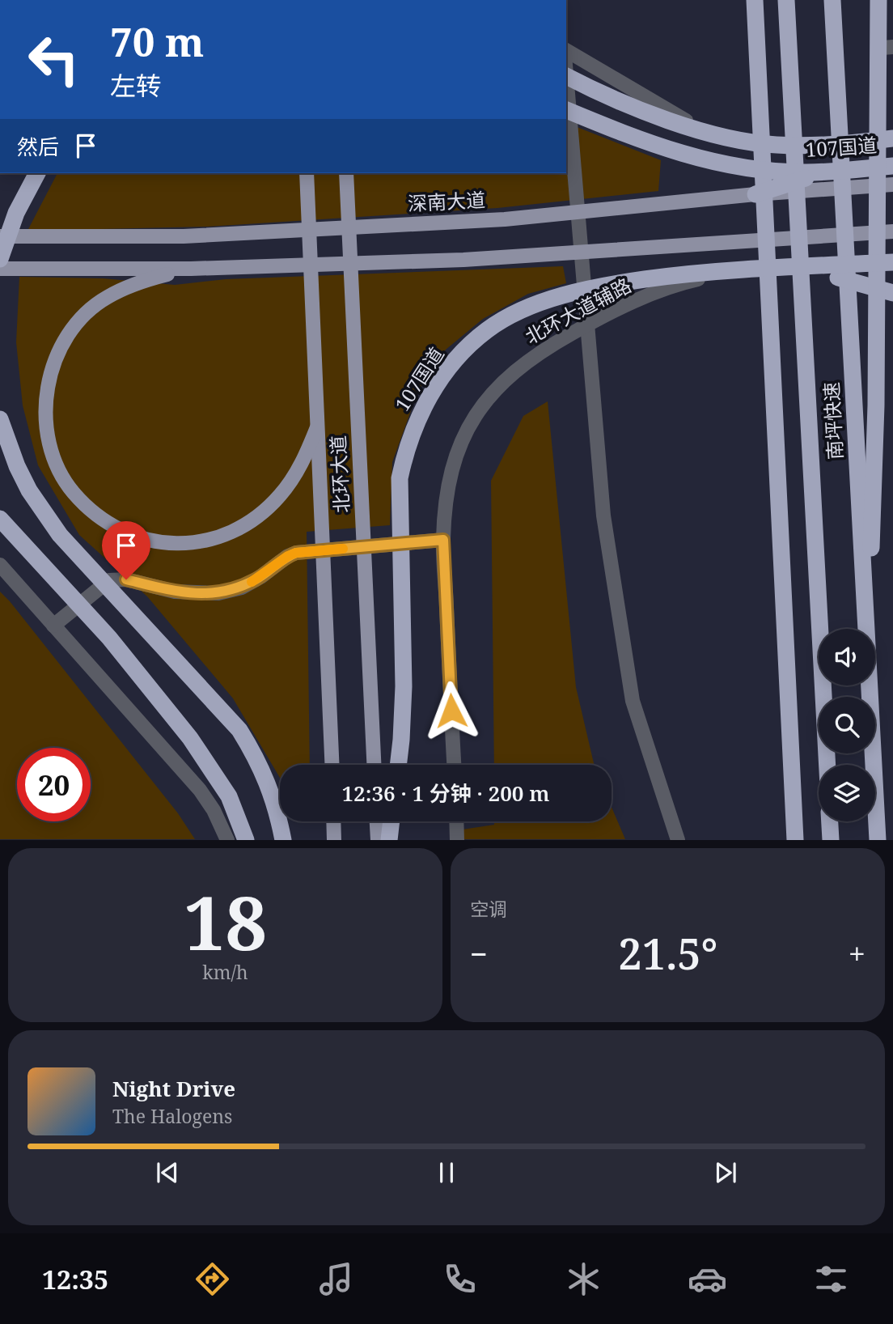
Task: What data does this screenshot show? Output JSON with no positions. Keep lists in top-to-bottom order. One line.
{"streets":{"highway":["107国道","南坪快速"],"main road":["深南大道","北环大道"],"street":["北环大道辅路"]},"crossings":[["107国道","北环大道辅路"]],"page":{"turn":["70 m","左转"],"then":"然后","limit":"20","trip":"12:36 · 1 分钟 · 200 m","tile":[["18","km/h"],"空调"],"heat":["−","21.5°","+"],"song":["Night Drive","The Halogens"],"tabs":"12:35"}}
